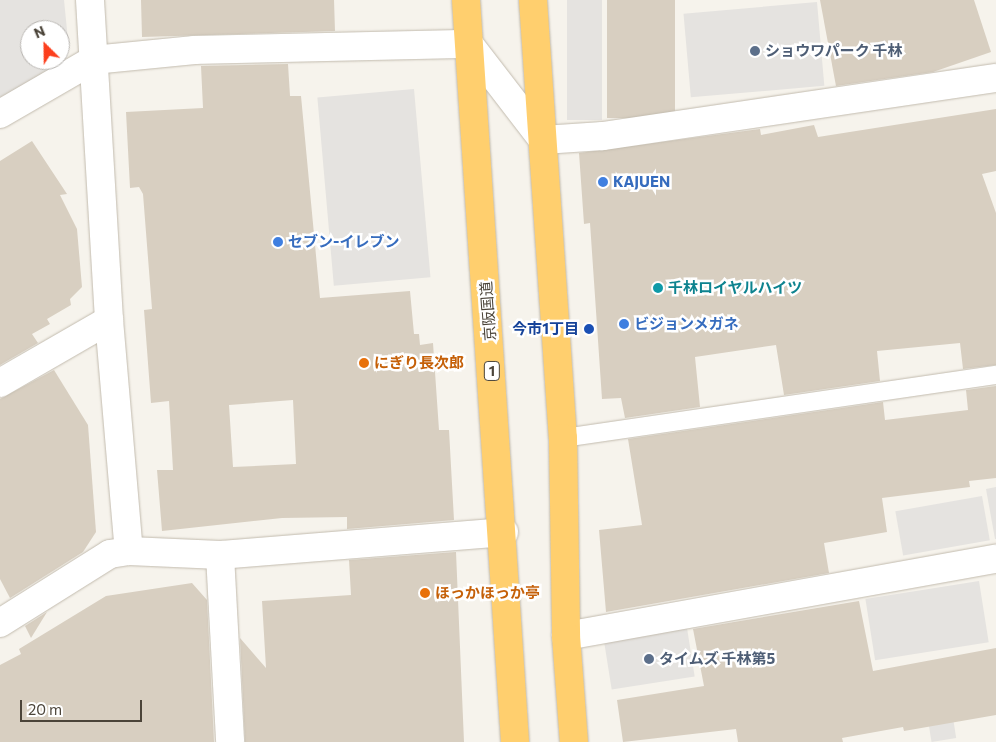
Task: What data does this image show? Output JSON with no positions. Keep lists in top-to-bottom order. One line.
{"streets":{"highway":["京阪国道","1"]},"places":["ショウワパーク 千林","KAJUEN","セブン-イレブン","千林ロイヤルハイツ","ビジョンメガネ","今市1丁目","にぎり長次郎","ほっかほっか亭","タイムズ 千林第5"],"scale_bar":"20 m","north":"top left"}
